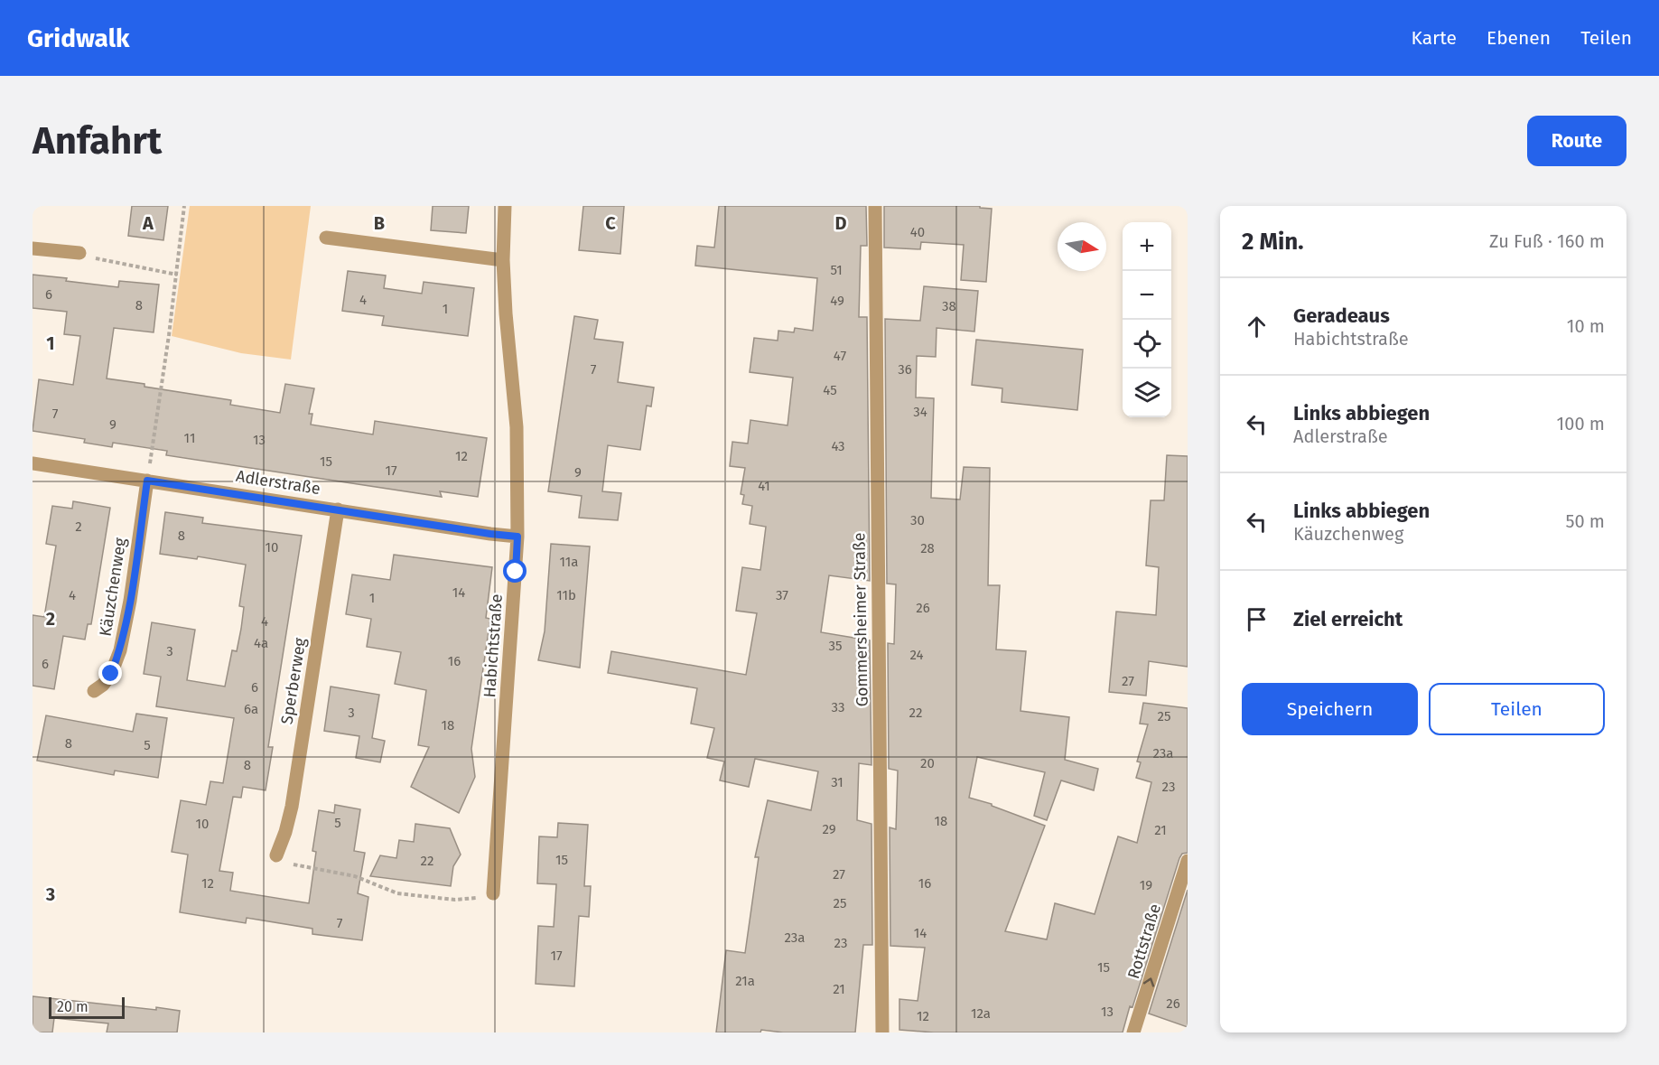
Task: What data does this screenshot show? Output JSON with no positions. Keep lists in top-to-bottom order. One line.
{"streets":{"street":["Adlerstraße","Käuzchenweg","Gommersheimer Straße","Habichtstraße","Sperberweg","Rottstraße"]},"crossings":[["Adlerstraße","Käuzchenweg"],["Adlerstraße","Habichtstraße"],["Adlerstraße","Sperberweg"]],"one_way":["Rottstraße"],"house_numbers":["40","51","6","4","49","8","38","1","47","7","36","45","34","7","9","11","13","43","12","15","17","9","41","30","2","8","10","28","11a","14","4","11b","37","1","26","4","4a","35","3","24","16","6","27","6","33","6a","3","22","25","18","8","5","23a","20","8","31","23","18","5","10","29","21","15","22","27","12","16","19","25","7","14","23a","23","17","15","21a","21","26","13","12a","12"],"scale_bar":"20 m","north":"right","page":{"header":"Gridwalk","nav":["Karte","Ebenen","Teilen"],"buttons":["Route",["Speichern","Teilen"]],"title":"Anfahrt","heading":["2 Min.","Zu Fuß · 160 m"],"map_buttons":["+","−"],"list":[["Geradeaus","Habichtstraße","10 m"],["Links abbiegen","Adlerstraße","100 m"],["Links abbiegen","Käuzchenweg","50 m"],"Ziel erreicht"],"scale":"20 m"},"grid":{"columns":["A","B","C","D"],"rows":["1","2","3"]}}
